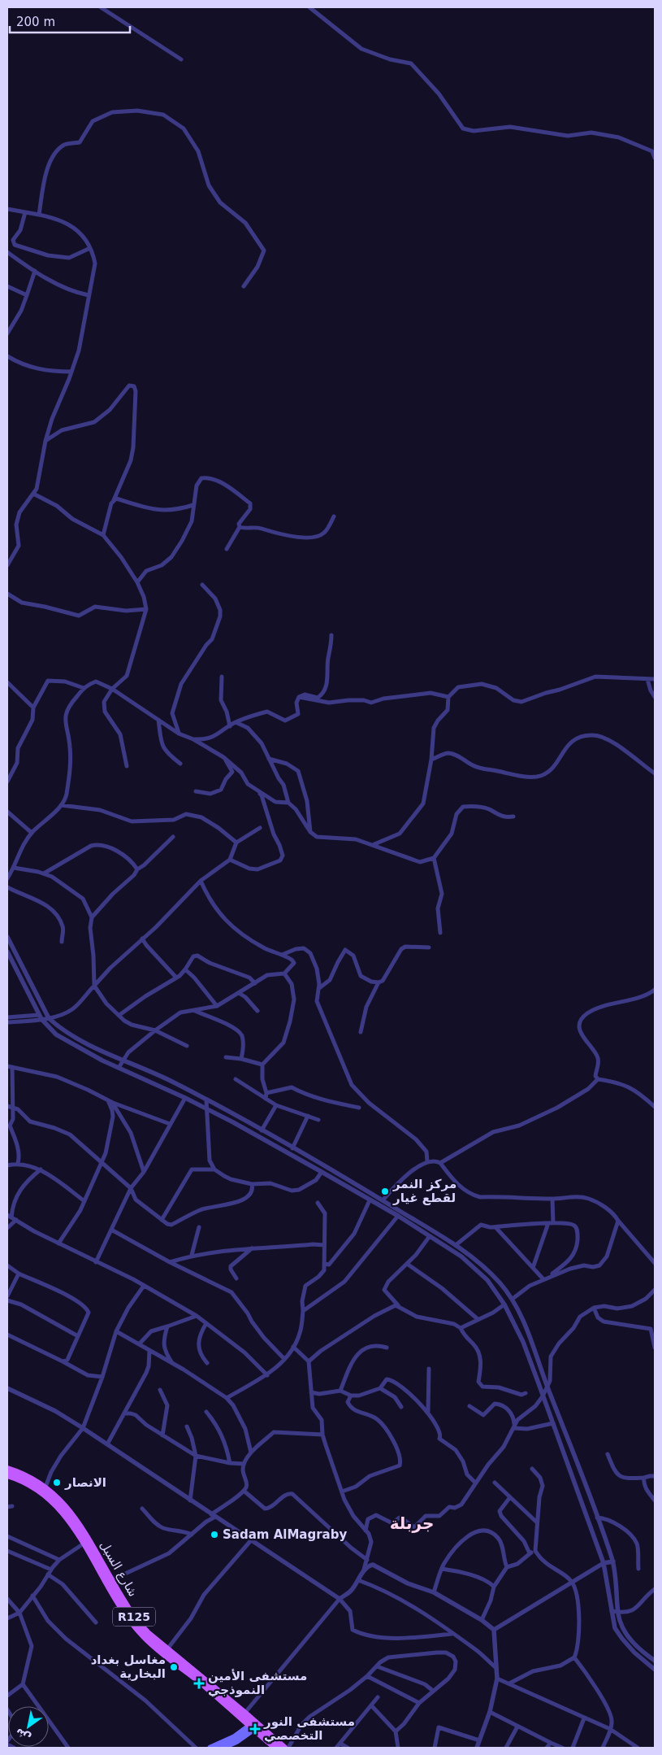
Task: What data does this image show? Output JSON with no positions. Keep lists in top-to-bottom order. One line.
{"streets":{"main road":["شارع السبل","R125"]},"districts":["جربلة"],"places":{"other":["مركز النمر لقطع غيار","الانصار","Sadam AlMagraby","مغاسل بغداد البخارية"],"health":["مستشفى الأمين النموذجي","مستشفى النور التخصصي"]},"scale_bar":"200 m","north":"bottom left"}
